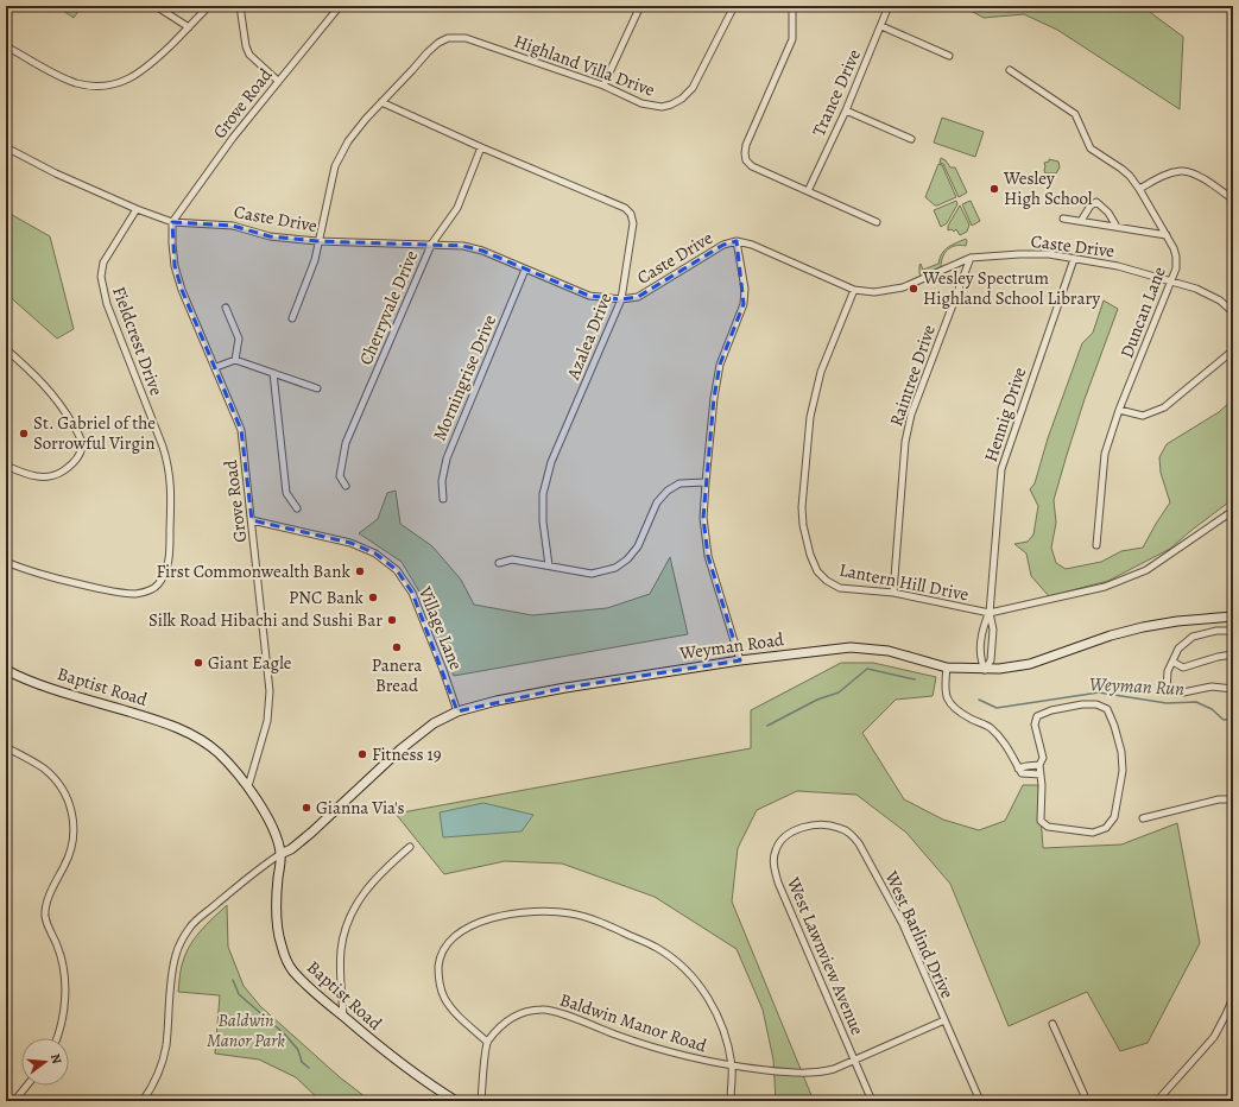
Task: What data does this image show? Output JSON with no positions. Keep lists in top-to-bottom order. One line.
{"streets":{"street":["Highland Villa Drive","Trance Drive","Grove Road","Caste Drive","Cherryvale Drive","Duncan Lane","Azalea Drive","Fieldcrest Drive","Raintree Drive","Morningrise Drive","Hennig Drive","Lantern Hill Drive","Village Lane","Weyman Road","Baptist Road","West Barlind Drive","West Lawnview Avenue","Baldwin Manor Road"]},"crossings":[["Highland Villa Drive","Caste Drive"],["Highland Villa Drive","Azalea Drive"],["Grove Road","Caste Drive"],["Grove Road","Village Lane"],["Grove Road","Baptist Road"],["Caste Drive","Cherryvale Drive"],["Caste Drive","Duncan Lane"],["Caste Drive","Azalea Drive"],["Caste Drive","Fieldcrest Drive"],["Caste Drive","Raintree Drive"],["Caste Drive","Morningrise Drive"],["Caste Drive","Hennig Drive"],["Caste Drive","Lantern Hill Drive"],["Cherryvale Drive","Azalea Drive"],["Raintree Drive","Lantern Hill Drive"],["Hennig Drive","Lantern Hill Drive"],["Hennig Drive","Weyman Road"],["Village Lane","Weyman Road"],["Weyman Road","Baptist Road"],["West Barlind Drive","West Lawnview Avenue"],["West Barlind Drive","Baldwin Manor Road"],["West Lawnview Avenue","Baldwin Manor Road"]],"water":["Weyman Run"],"parks":["Baldwin Manor Park"],"places":["Wesley High School","Wesley Spectrum Highland School Library","St. Gabriel of the Sorrowful Virgin","First Commonwealth Bank","PNC Bank","Silk Road Hibachi and Sushi Bar","Panera Bread","Giant Eagle","Fitness 19","Gianna Via's"],"north":"right"}
